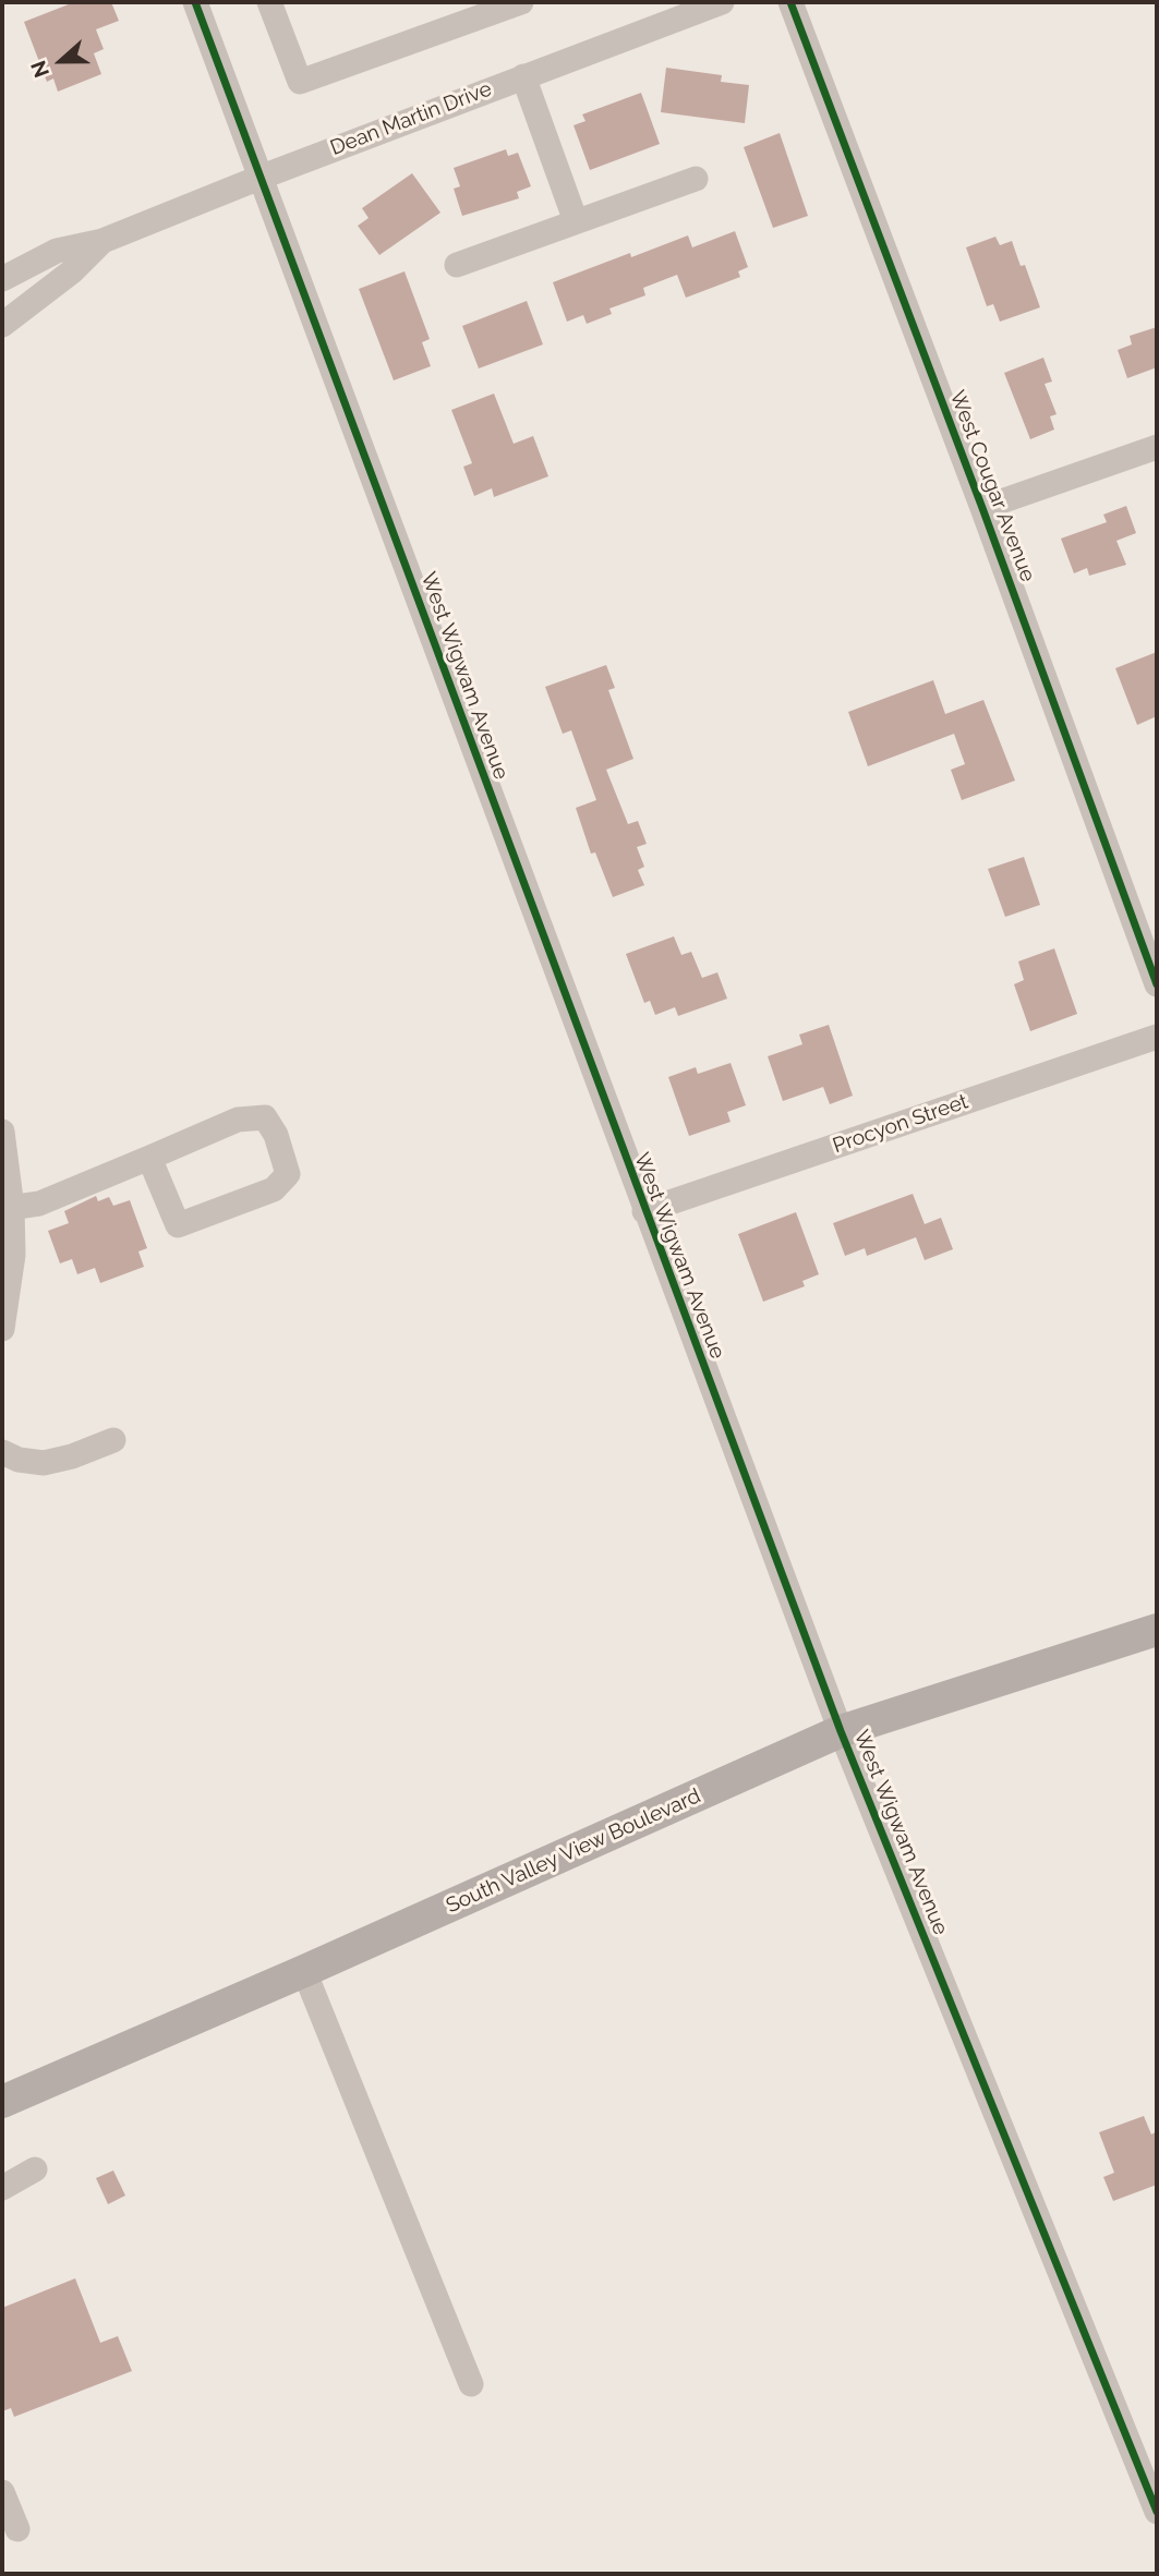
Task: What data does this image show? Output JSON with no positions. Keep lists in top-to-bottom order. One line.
{"streets":{"main road":["South Valley View Boulevard"],"street":["Dean Martin Drive","West Cougar Avenue","West Wigwam Avenue","Procyon Street"]},"crossings":[["Dean Martin Drive","West Wigwam Avenue"],["West Wigwam Avenue","Procyon Street"],["West Wigwam Avenue","South Valley View Boulevard"]],"north":"left"}
